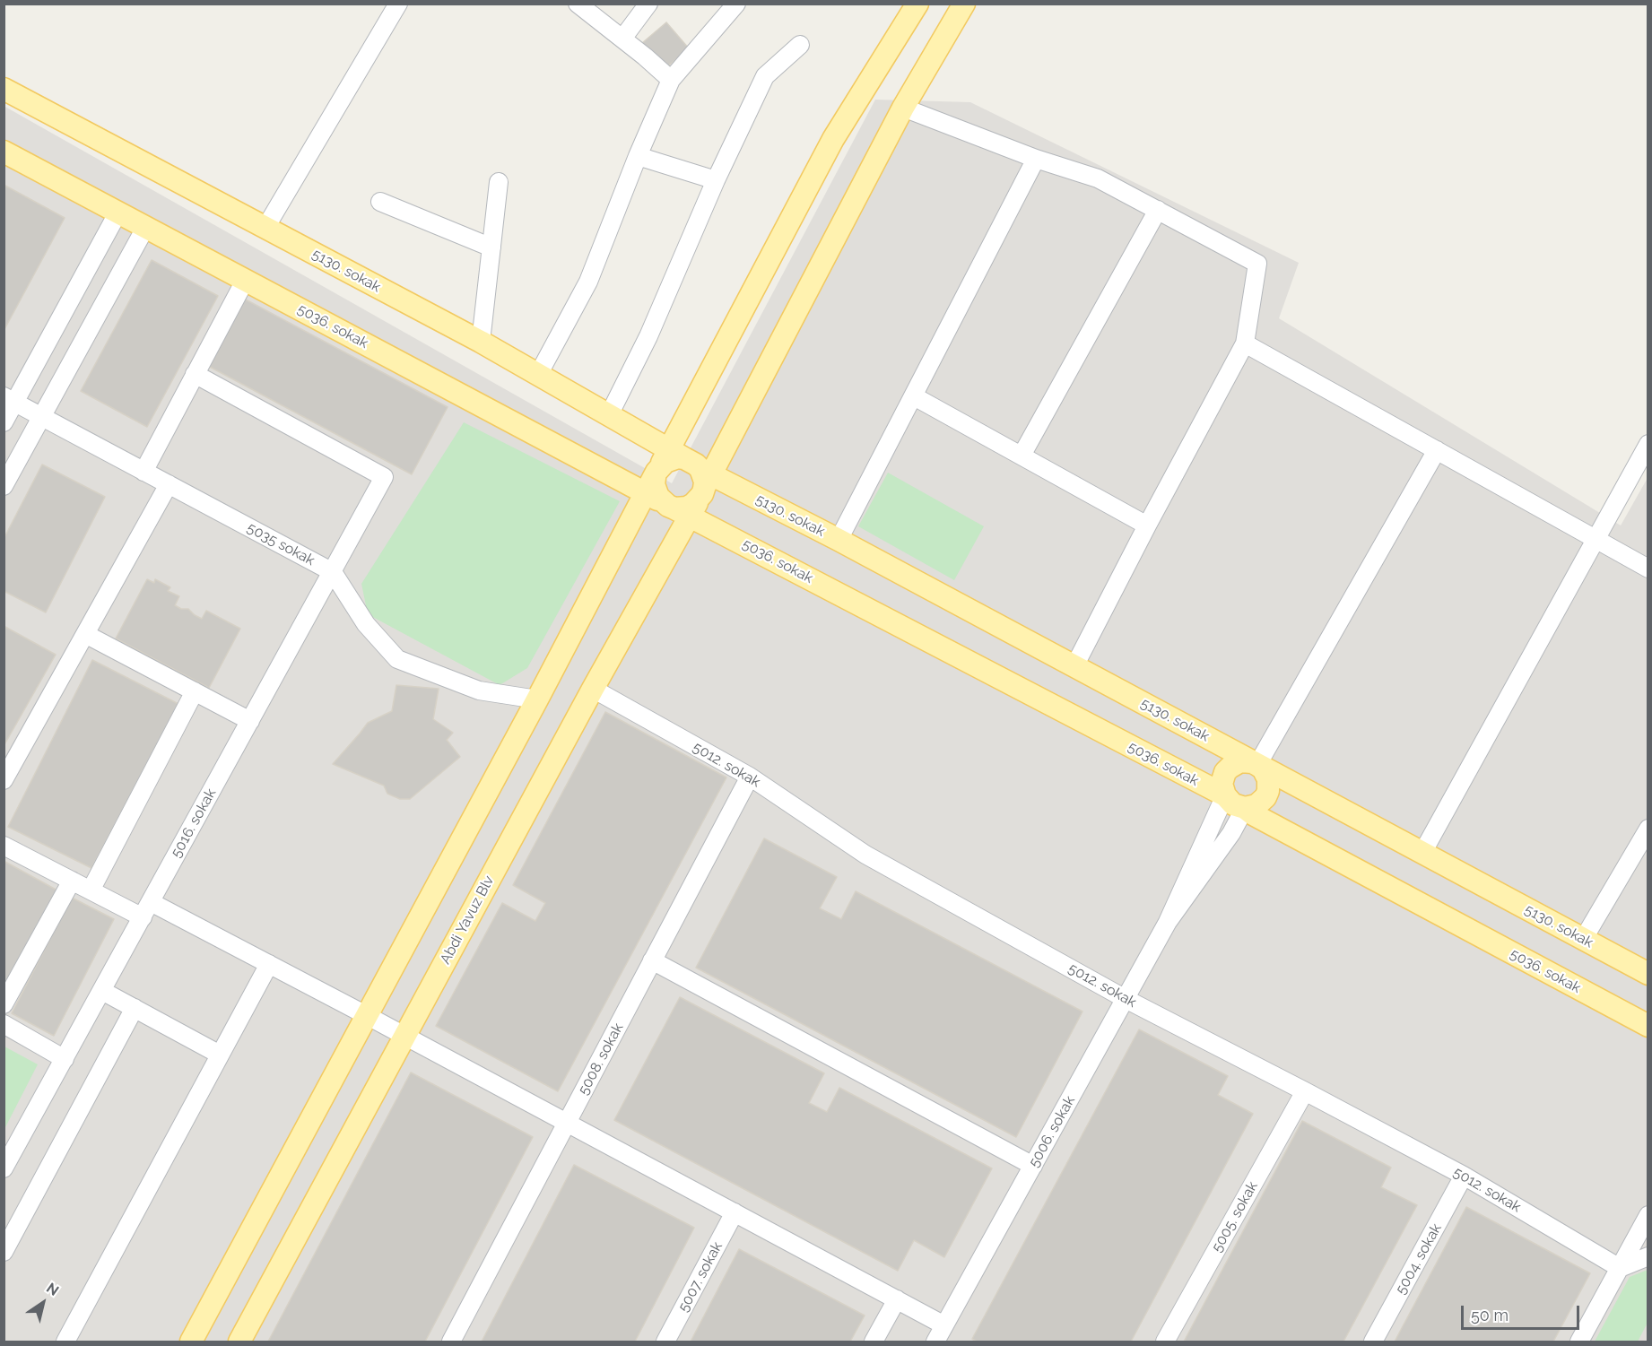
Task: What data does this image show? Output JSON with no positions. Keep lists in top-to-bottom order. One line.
{"streets":{"main road":["5130. sokak","5036. sokak","Abdi Yavuz Blv"],"street":["5035 sokak","5012. sokak","5016. sokak","5008. sokak","5006. sokak","5005. sokak","5004. sokak","5007. sokak"]},"crossings":[["5130. sokak","5036. sokak"],["5130. sokak","Abdi Yavuz Blv"],["5036. sokak","Abdi Yavuz Blv"],["5035 sokak","5016. sokak"],["5012. sokak","Abdi Yavuz Blv"],["5012. sokak","5008. sokak"],["5012. sokak","5006. sokak"],["5012. sokak","5005. sokak"],["5012. sokak","5004. sokak"]],"scale_bar":"50 m","north":"top right"}
